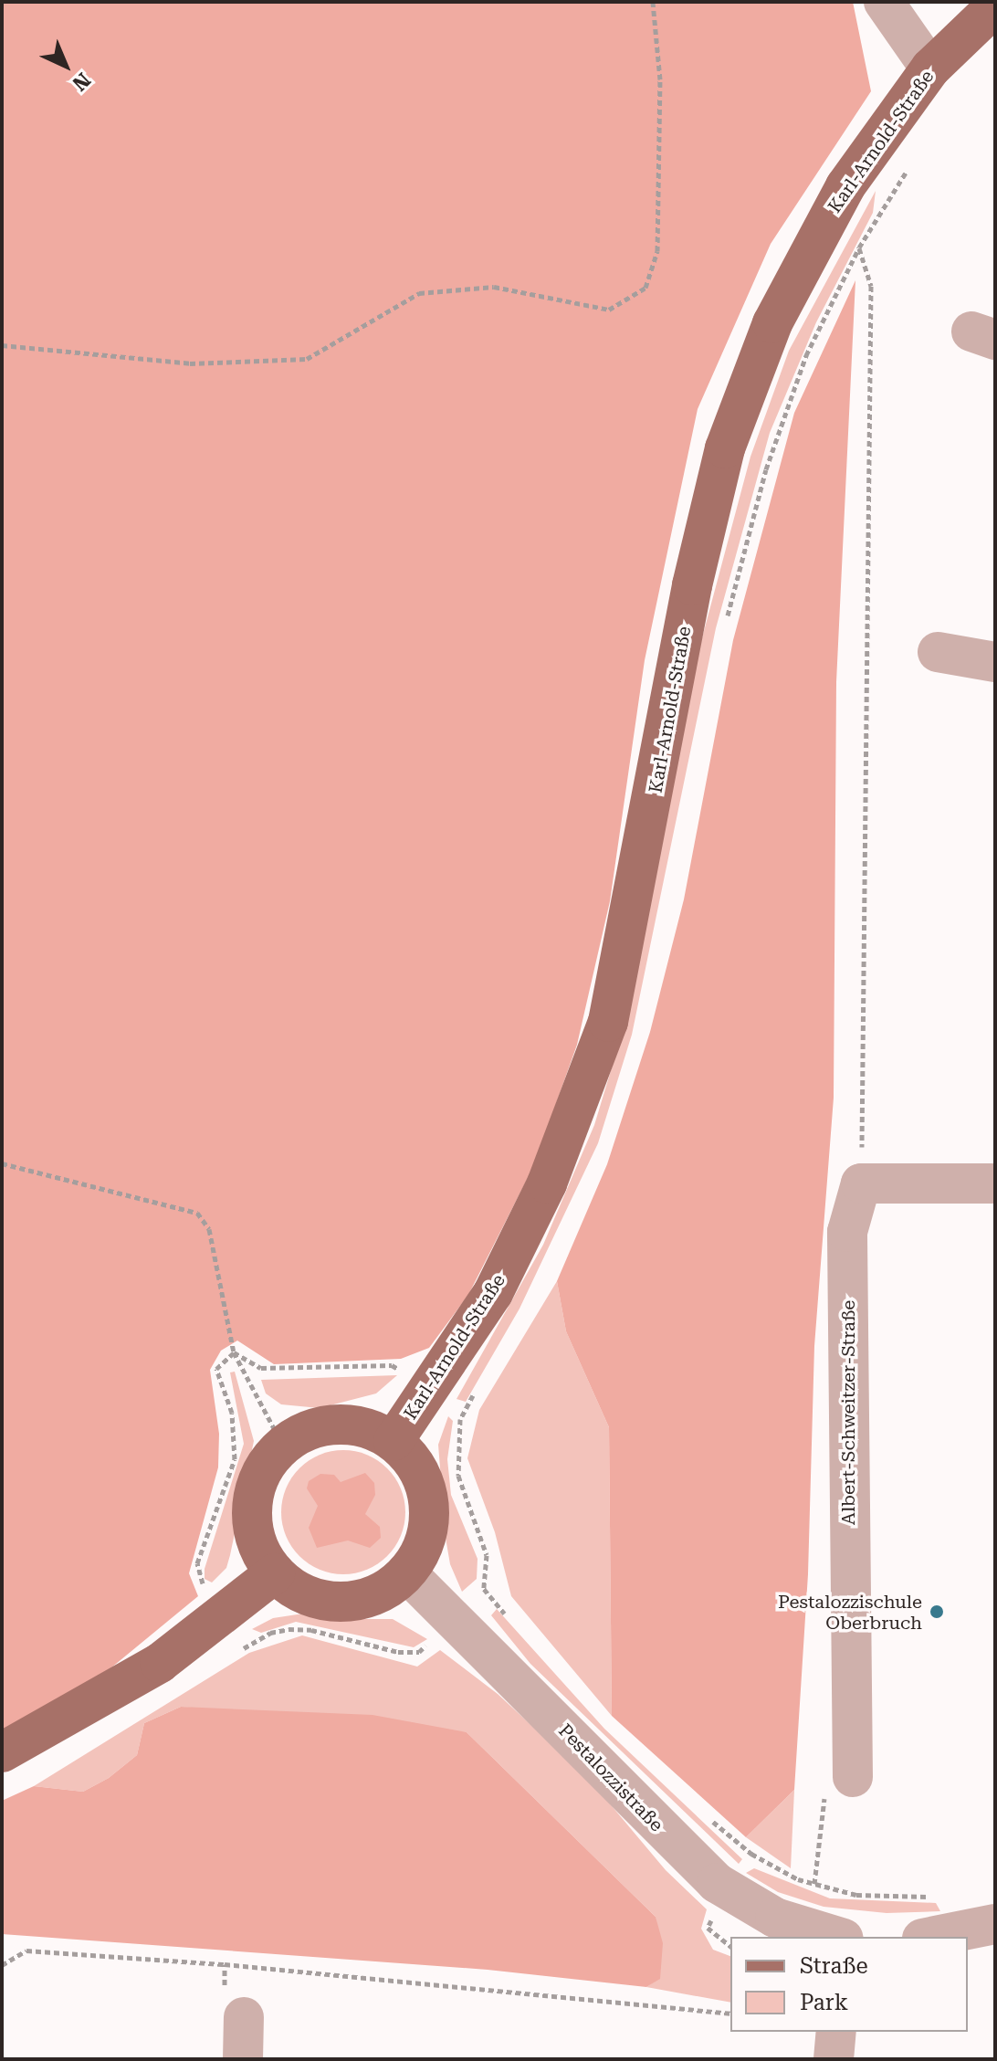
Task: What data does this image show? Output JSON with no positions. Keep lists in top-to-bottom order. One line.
{"streets":{"main road":["Karl-Arnold-Straße"],"street":["Albert-Schweitzer-Straße","Pestalozzistraße"]},"crossings":[["Karl-Arnold-Straße","Pestalozzistraße"]],"places":["Pestalozzischule Oberbruch"],"legend":["Straße","Park"],"north":"bottom right"}
